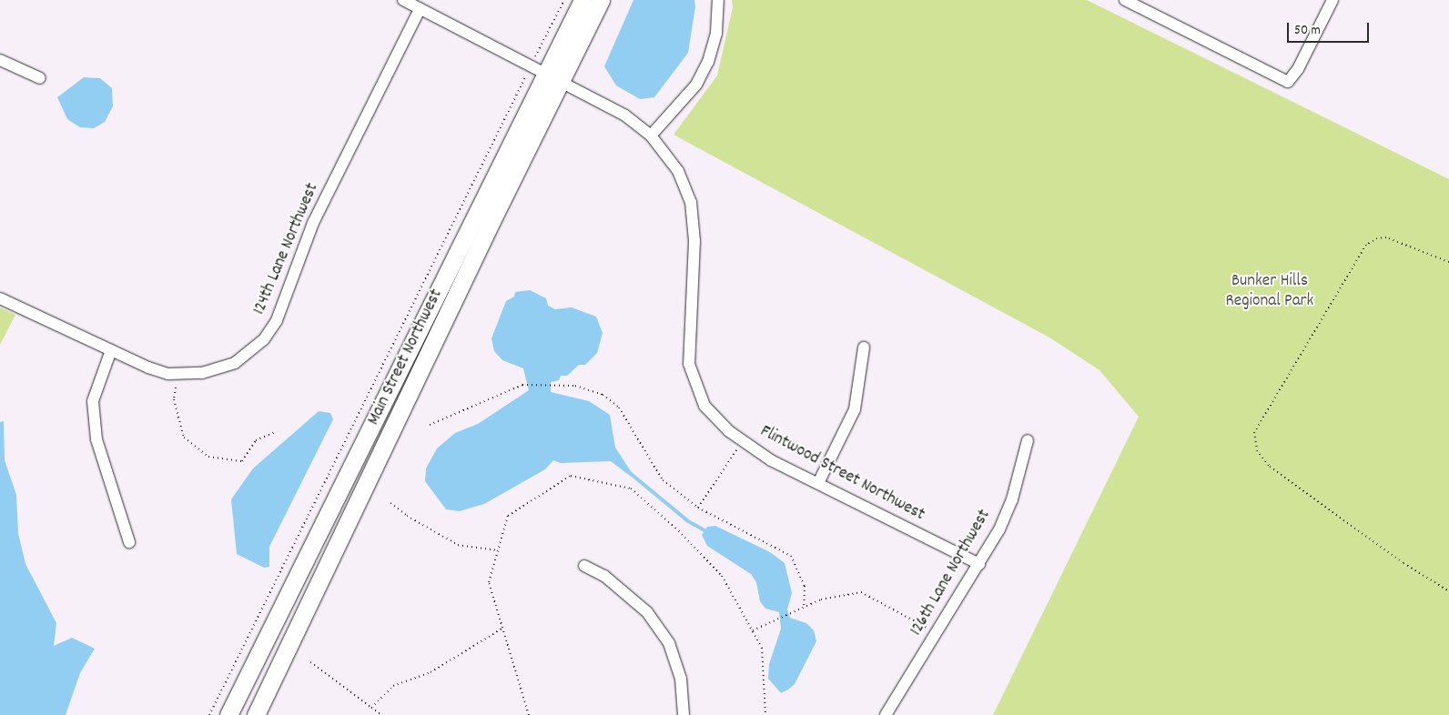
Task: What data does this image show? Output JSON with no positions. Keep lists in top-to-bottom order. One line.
{"streets":{"main road":["Main Street Northwest"],"street":["124th Lane Northwest","Flintwood Street Northwest","126th Lane Northwest"]},"crossings":[["124th Lane Northwest","Flintwood Street Northwest"],["Main Street Northwest","Flintwood Street Northwest"],["Flintwood Street Northwest","126th Lane Northwest"]],"parks":["Bunker Hills Regional Park"],"scale_bar":"50 m"}
